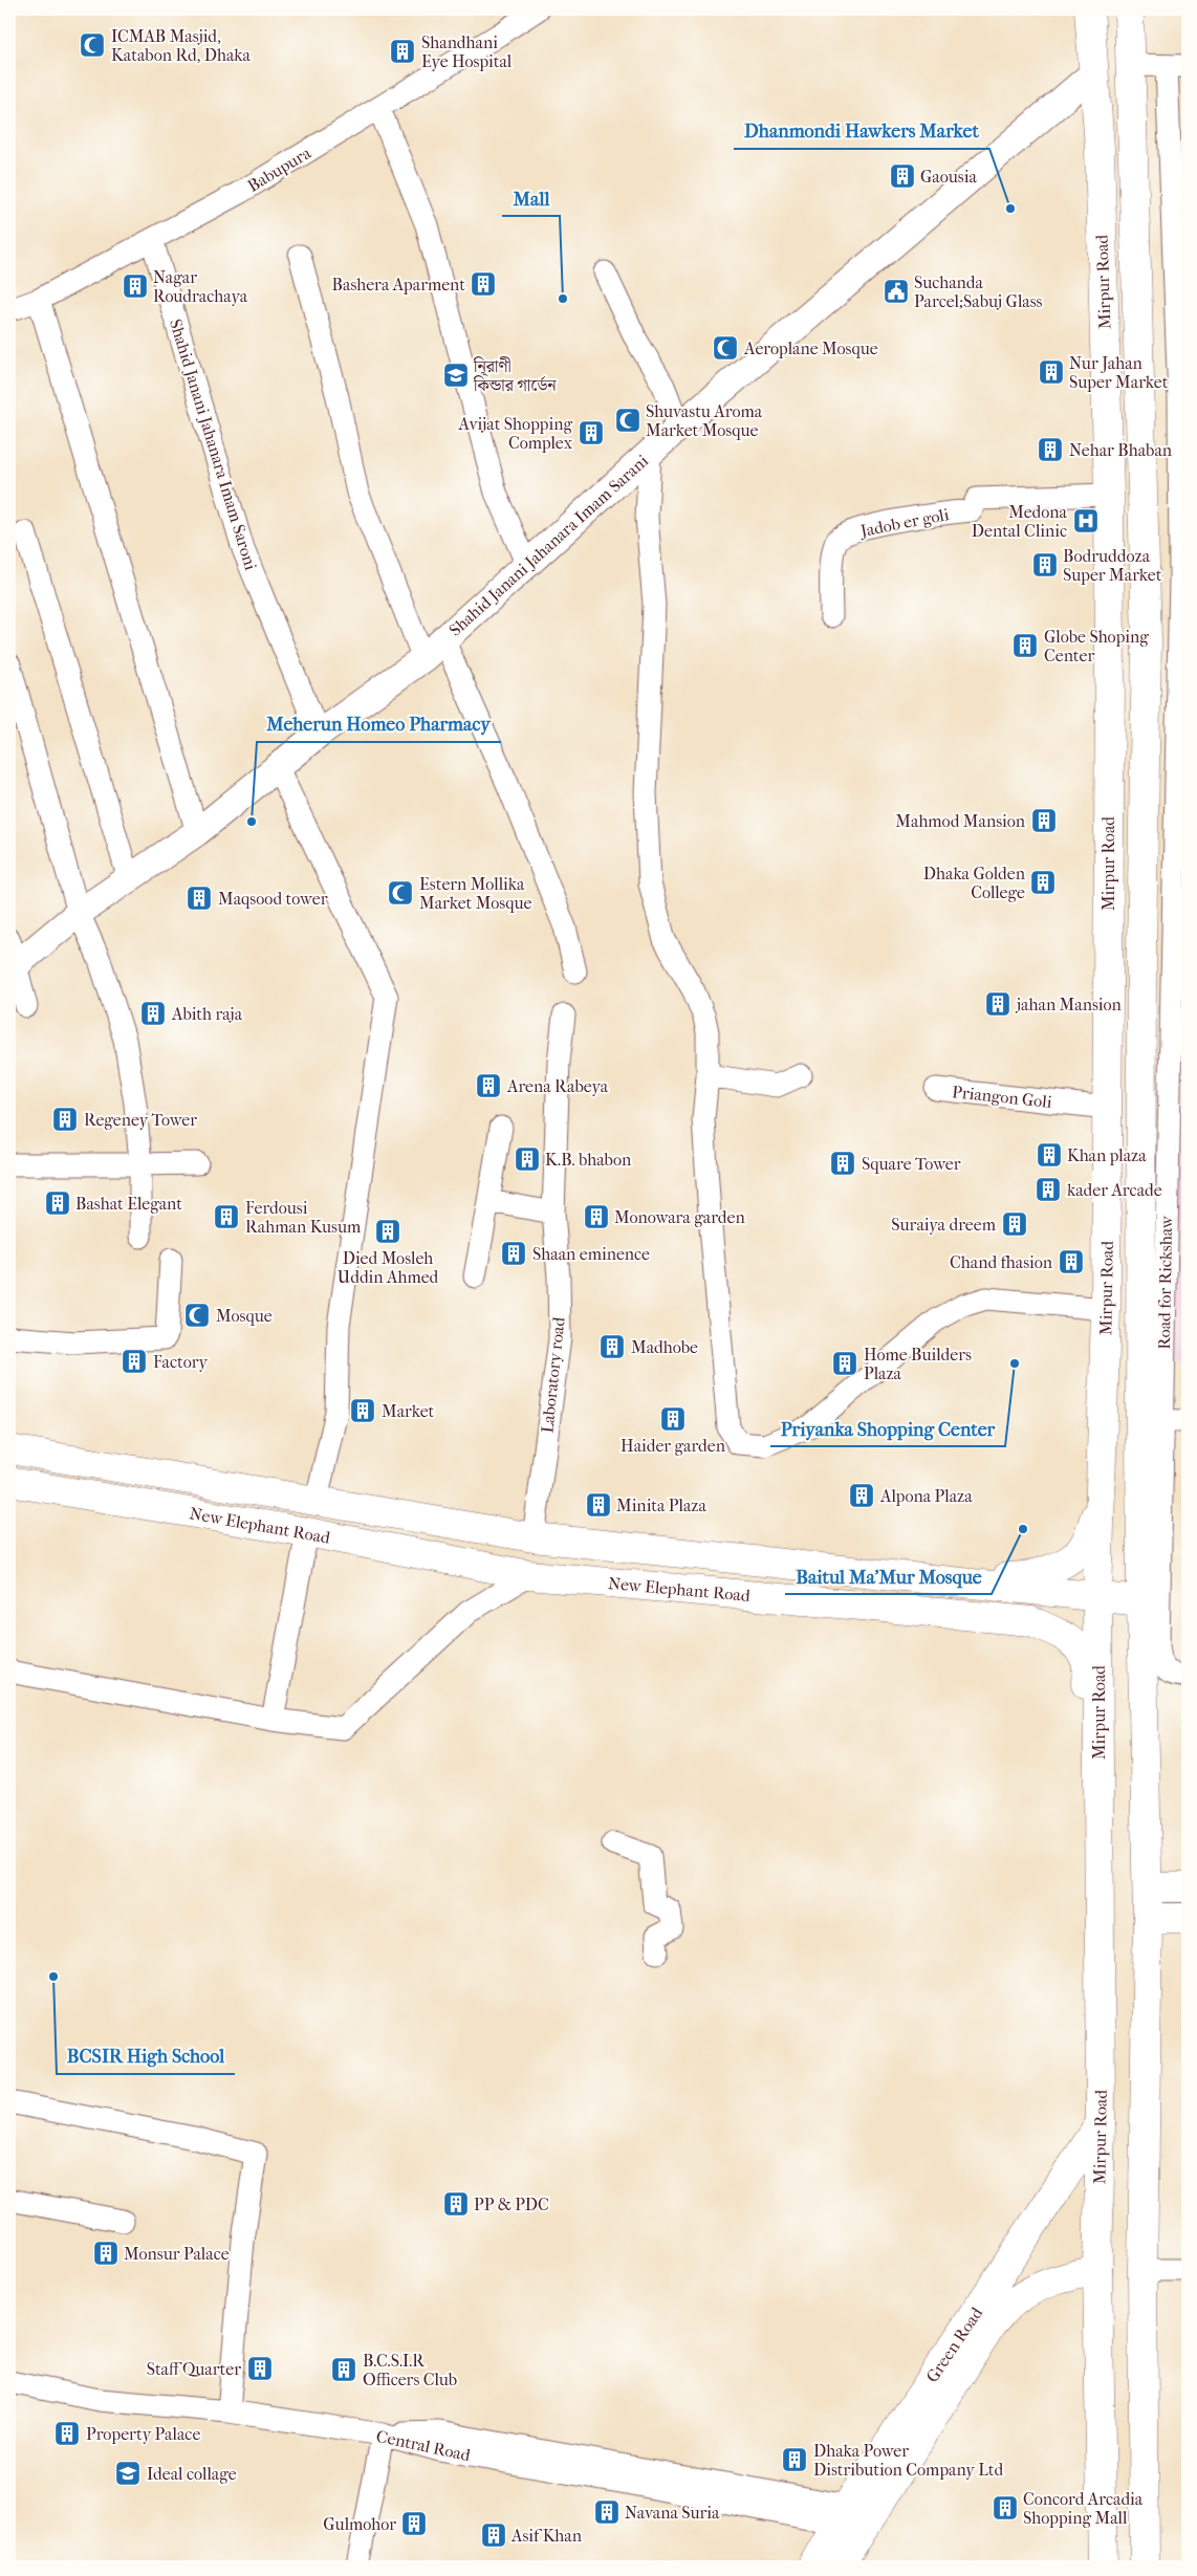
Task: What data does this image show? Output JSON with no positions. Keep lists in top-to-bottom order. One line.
{"streets":{"main road":["Mirpur Road","New Elephant Road","Green Road"],"street":["Babupura","Shahid Janani Jahanara Imam Saroni","Jadob er goli","Shahid Janani Jahanara Imam Sarani","Priangon Goli","Road for Rickshaw","Laboratory road","Central Road"]},"crossings":[["Babupura","Shahid Janani Jahanara Imam Saroni"],["Mirpur Road","Jadob er goli"],["Mirpur Road","Shahid Janani Jahanara Imam Sarani"],["Mirpur Road","Priangon Goli"],["Mirpur Road","Road for Rickshaw"],["Mirpur Road","New Elephant Road"],["Mirpur Road","Green Road"],["Shahid Janani Jahanara Imam Saroni","Shahid Janani Jahanara Imam Sarani"],["Laboratory road","New Elephant Road"],["Green Road","Central Road"]],"places":{"mosque":["ICMAB Masjid, Katabon Rd, Dhaka","Aeroplane Mosque","Shuvastu Aroma Market Mosque","Estern Mollika Market Mosque","Mosque"],"building":["Shandhani Eye Hospital","Gaousia","Bashera Aparment","Nagar Roudrachaya","Nur Jahan Super Market","Avijat Shopping Complex","Nehar Bhaban","Bodruddoza Super Market","Globe Shoping Center","Mahmod Mansion","Dhaka Golden College","Maqsood tower","jahan Mansion","Abith raja","Arena Rabeya","Regeney Tower","Khan plaza","K.B. bhabon","Square Tower","kader Arcade","Bashat Elegant","Ferdousi Rahman Kusum","Monowara garden","Suraiya dreem","Died Mosleh Uddin Ahmed","Shaan eminence","Chand fhasion","Madhobe","Factory","Home Builders Plaza","Market","Haider garden","Alpona Plaza","Minita Plaza","PP & PDC","Monsur Palace","Staff Quarter","B.C.S.I.R Officers Club","Property Palace","Dhaka Power Distribution Company Ltd","Concord Arcadia Shopping Mall","Navana Suria","Gulmohor","Asif Khan"],"other":["Dhanmondi Hawkers Market","Mall","Meherun Homeo Pharmacy","Priyanka Shopping Center","Baitul Ma'Mur Mosque","BCSIR High School"],"public building":["Suchanda Parcel;Sabuj Glass"],"school or university":["নিূরাণী কিন্ডার গার্ডেন","Ideal collage"],"hospital":["Medona Dental Clinic"]}}
